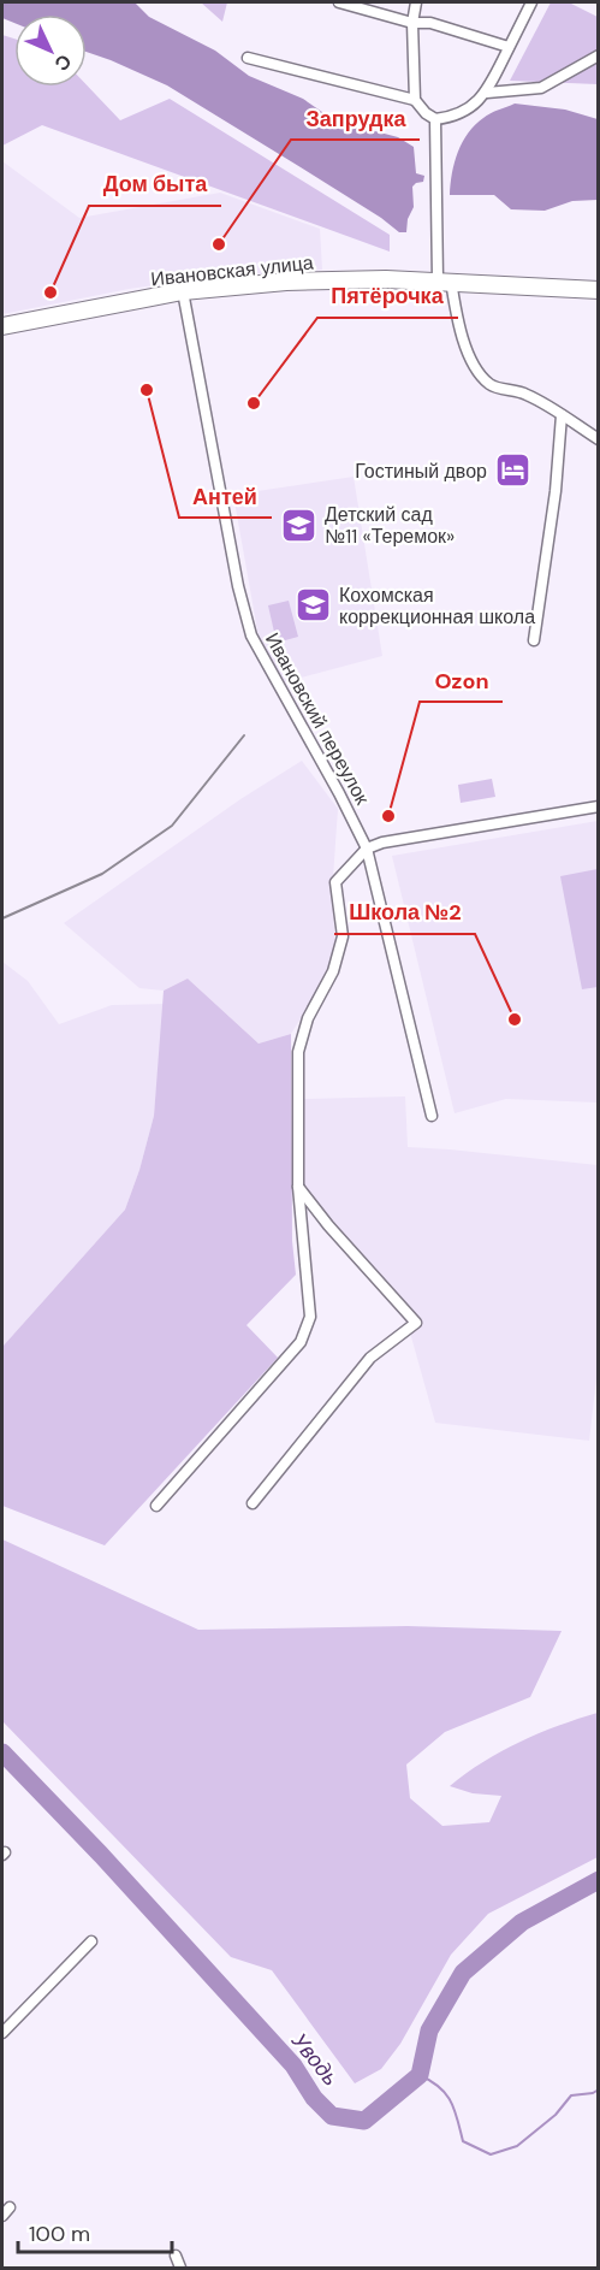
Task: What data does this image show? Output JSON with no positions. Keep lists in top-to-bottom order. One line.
{"streets":{"main road":["Ивановская улица"],"street":["Ивановский переулок"]},"crossings":[["Ивановская улица","Ивановский переулок"]],"water":["Уводь"],"places":{"other":["Запрудка","Дом быта","Антей","Пятёрочка","Ozon","Школа №2"],"hotel":["Гостиный двор"],"school or university":["Детский сад №11 «Теремок»","Кохомская коррекционная школа"]},"scale_bar":"100 m","north":"bottom right"}
